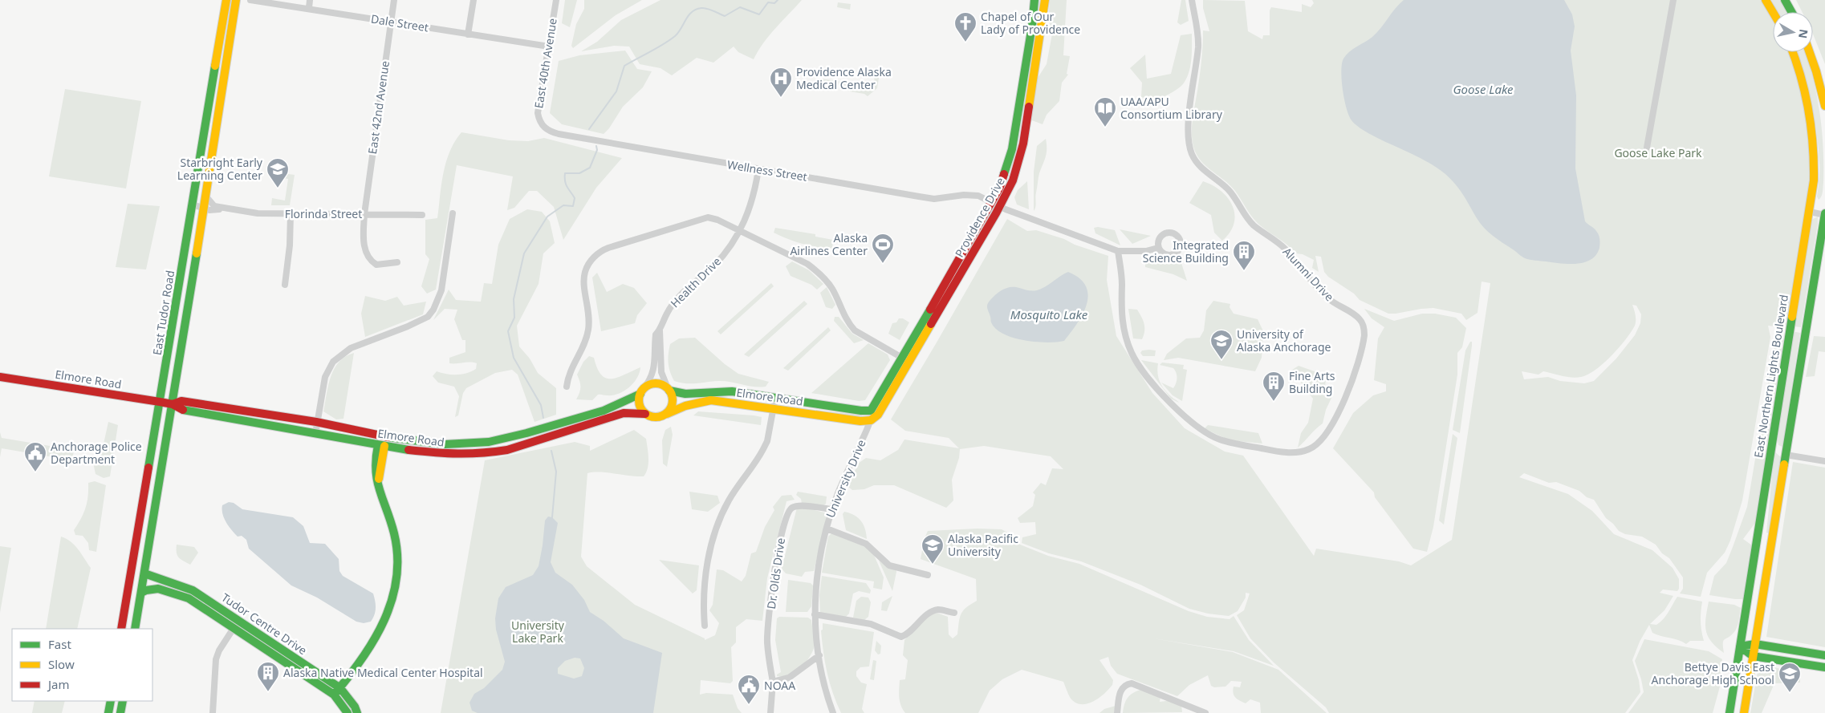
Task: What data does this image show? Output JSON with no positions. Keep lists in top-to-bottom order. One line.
{"streets":{"main road":["Providence Drive","East Tudor Road","East Northern Lights Boulevard","Elmore Road","Tudor Centre Drive"],"street":["Dale Street","East 40th Avenue","East 42nd Avenue","Wellness Street","Florinda Street","Alumni Drive","Health Drive","University Drive","Dr. Olds Drive"]},"crossings":[["Dale Street","East 40th Avenue"],["Dale Street","East 42nd Avenue"],["East 40th Avenue","Wellness Street"],["East 42nd Avenue","Florinda Street"],["Wellness Street","Providence Drive"],["Wellness Street","Health Drive"],["Florinda Street","East Tudor Road"],["Providence Drive","Elmore Road"],["Providence Drive","University Drive"],["Health Drive","Elmore Road"],["East Tudor Road","Elmore Road"],["East Tudor Road","Tudor Centre Drive"],["Elmore Road","University Drive"],["University Drive","Dr. Olds Drive"]],"water":["Goose Lake","Mosquito Lake"],"parks":["Goose Lake Park","University Lake Park"],"places":{"church":["Chapel of Our Lady of Providence"],"hospital":["Providence Alaska Medical Center"],"library":["UAA/APU Consortium Library"],"school or university":["Starbright Early Learning Center","University of Alaska Anchorage","Alaska Pacific University","Bettye Davis East Anchorage High School"],"sports":["Alaska Airlines Center"],"building":["Integrated Science Building","Fine Arts Building","Alaska Native Medical Center Hospital"],"public building":["Anchorage Police Department","NOAA"]},"legend":["Fast","Slow","Jam"],"north":"right"}
